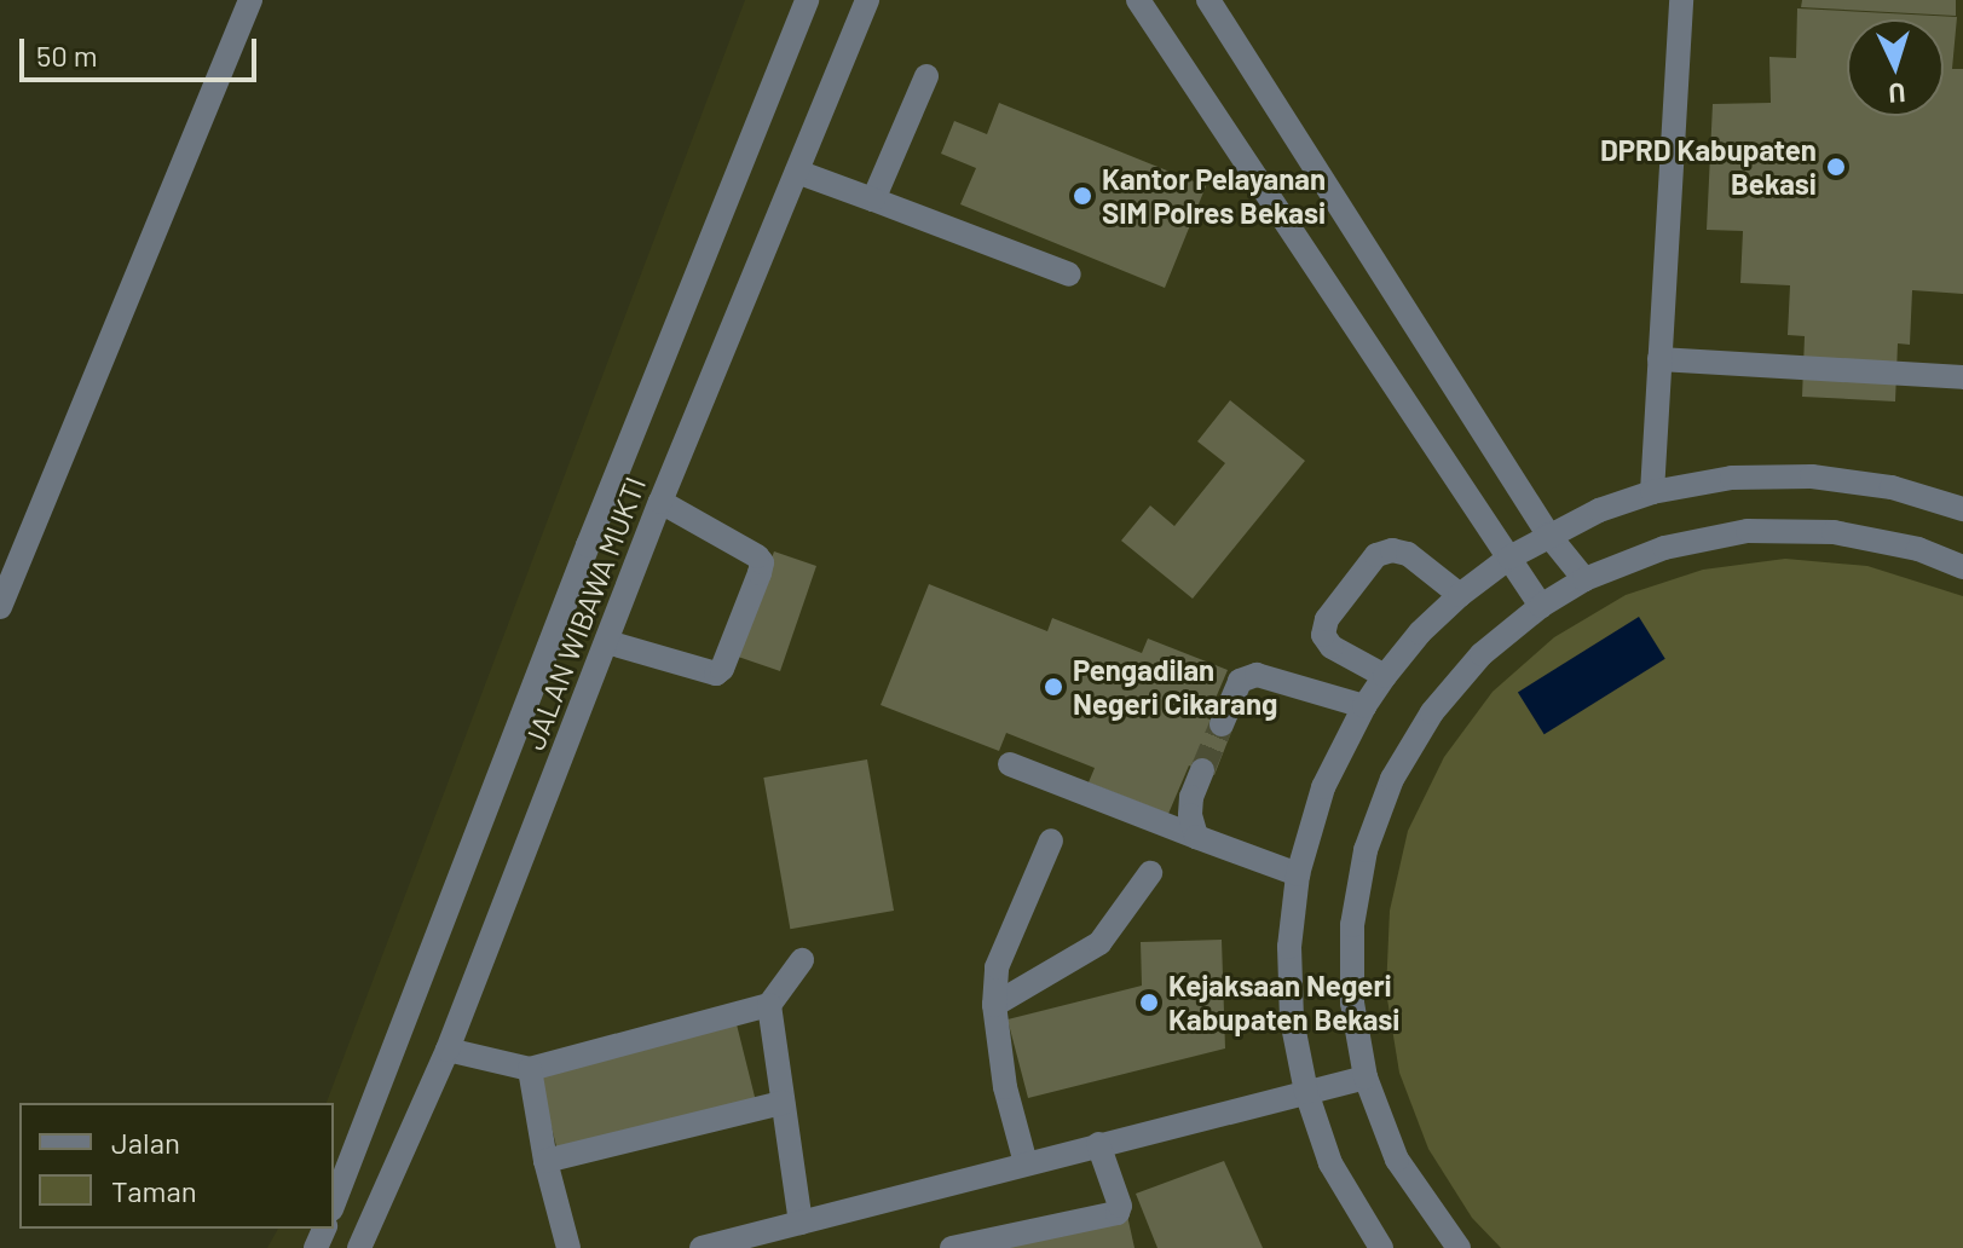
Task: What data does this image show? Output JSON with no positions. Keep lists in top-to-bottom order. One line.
{"streets":{"lane":["JALAN WIBAWA MUKTI"]},"places":["DPRD Kabupaten Bekasi","Kantor Pelayanan SIM Polres Bekasi","Pengadilan Negeri Cikarang","Kejaksaan Negeri Kabupaten Bekasi"],"legend":["Jalan","Taman"],"scale_bar":"50 m","north":"bottom"}
